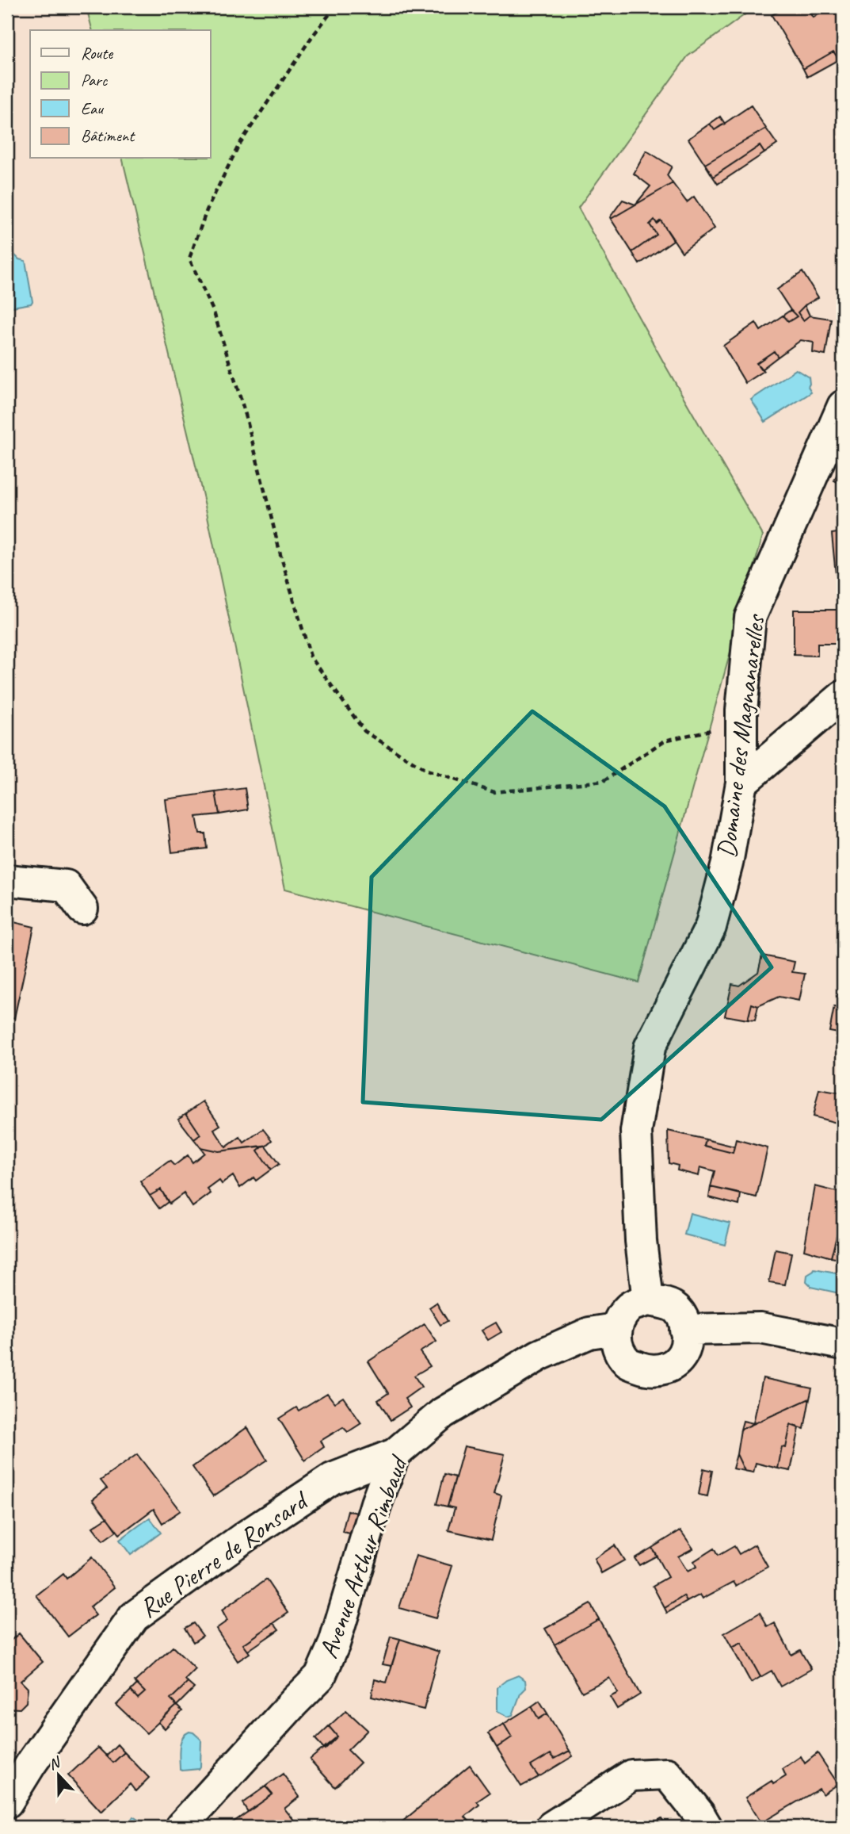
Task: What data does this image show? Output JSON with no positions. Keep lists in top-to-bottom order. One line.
{"streets":{"street":["Domaine des Magnanarelles","Rue Pierre de Ronsard","Avenue Arthur Rimbaud"]},"crossings":[["Domaine des Magnanarelles","Avenue Arthur Rimbaud"],["Rue Pierre de Ronsard","Avenue Arthur Rimbaud"]],"legend":["Route","Parc","Eau","Bâtiment"],"north":"top"}
